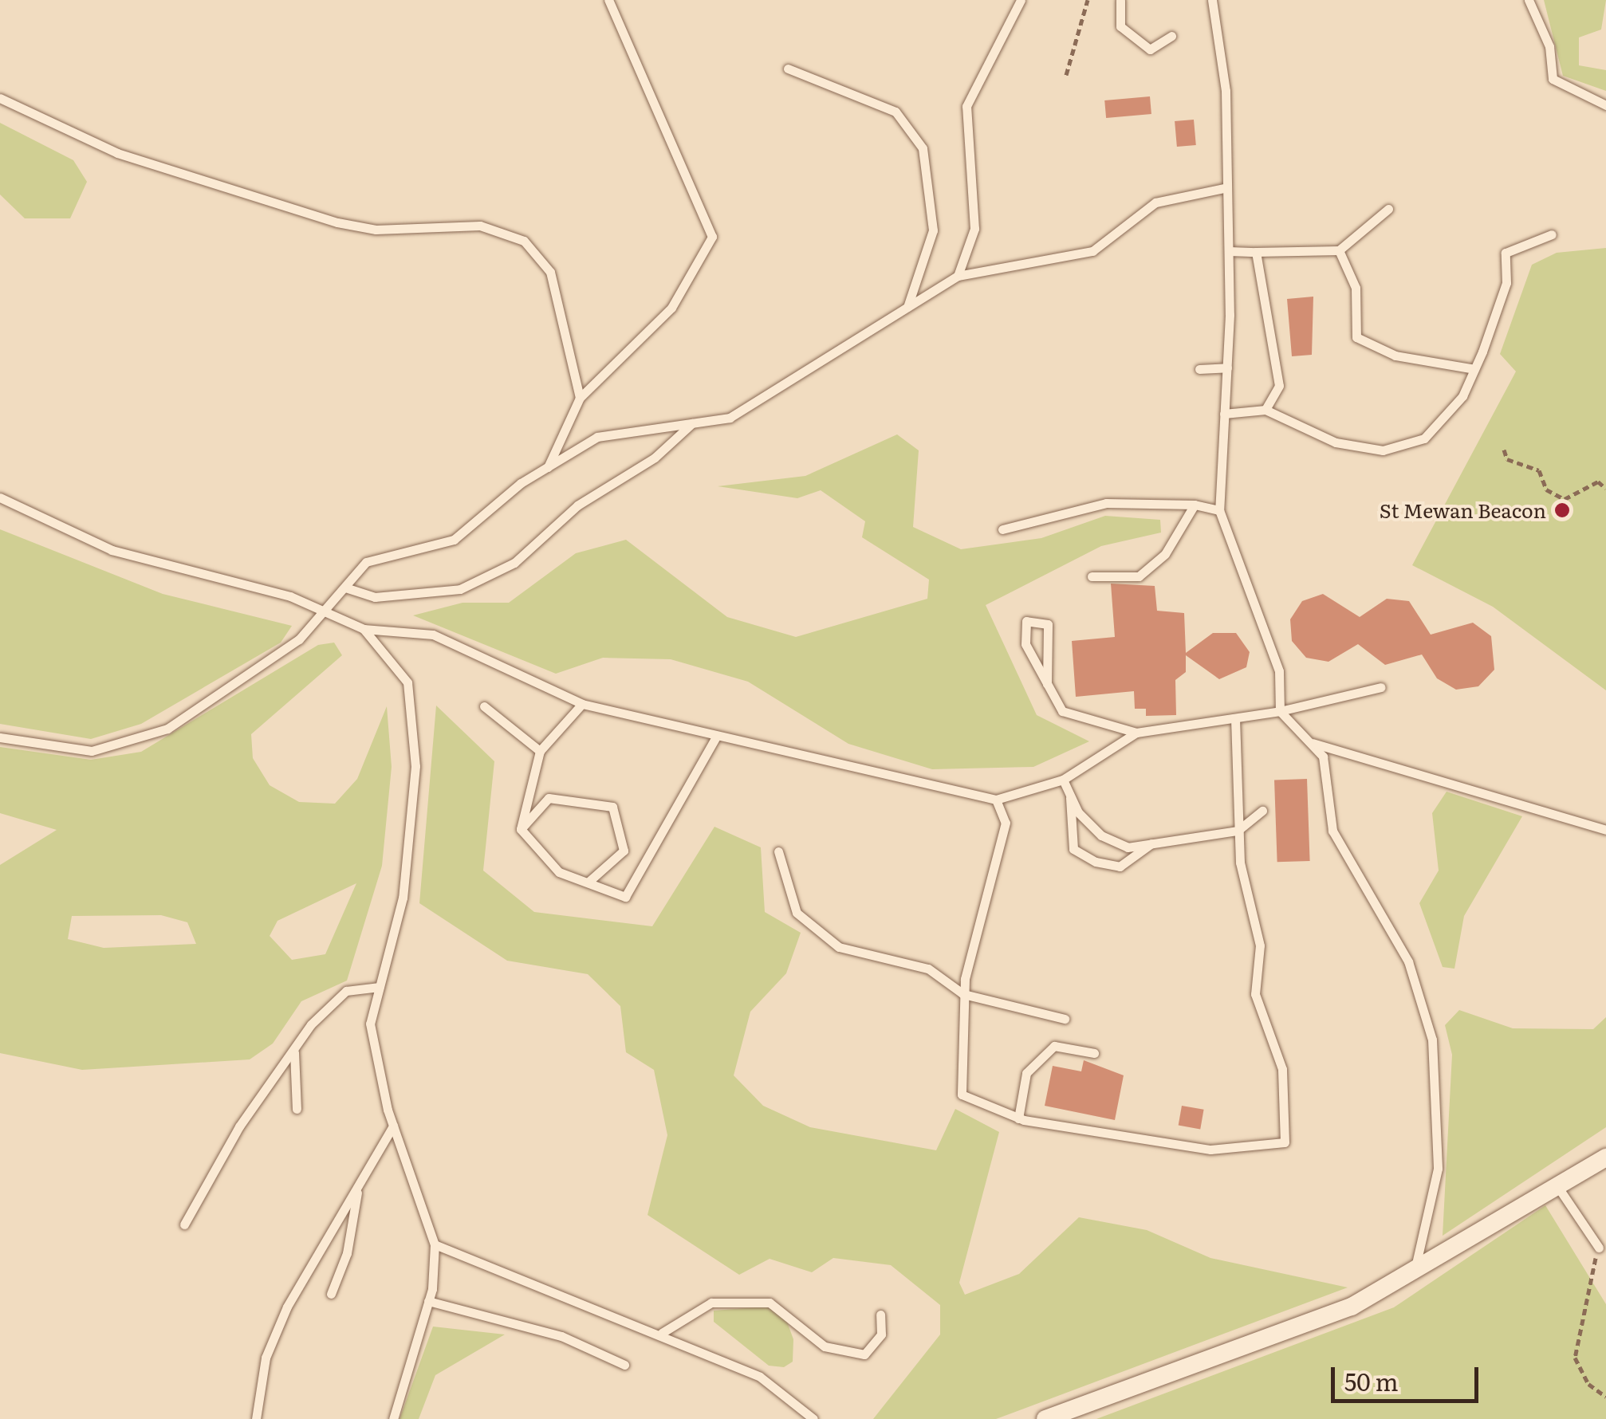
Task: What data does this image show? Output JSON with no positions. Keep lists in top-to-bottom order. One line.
{"places":["St Mewan Beacon"],"scale_bar":"50 m"}
